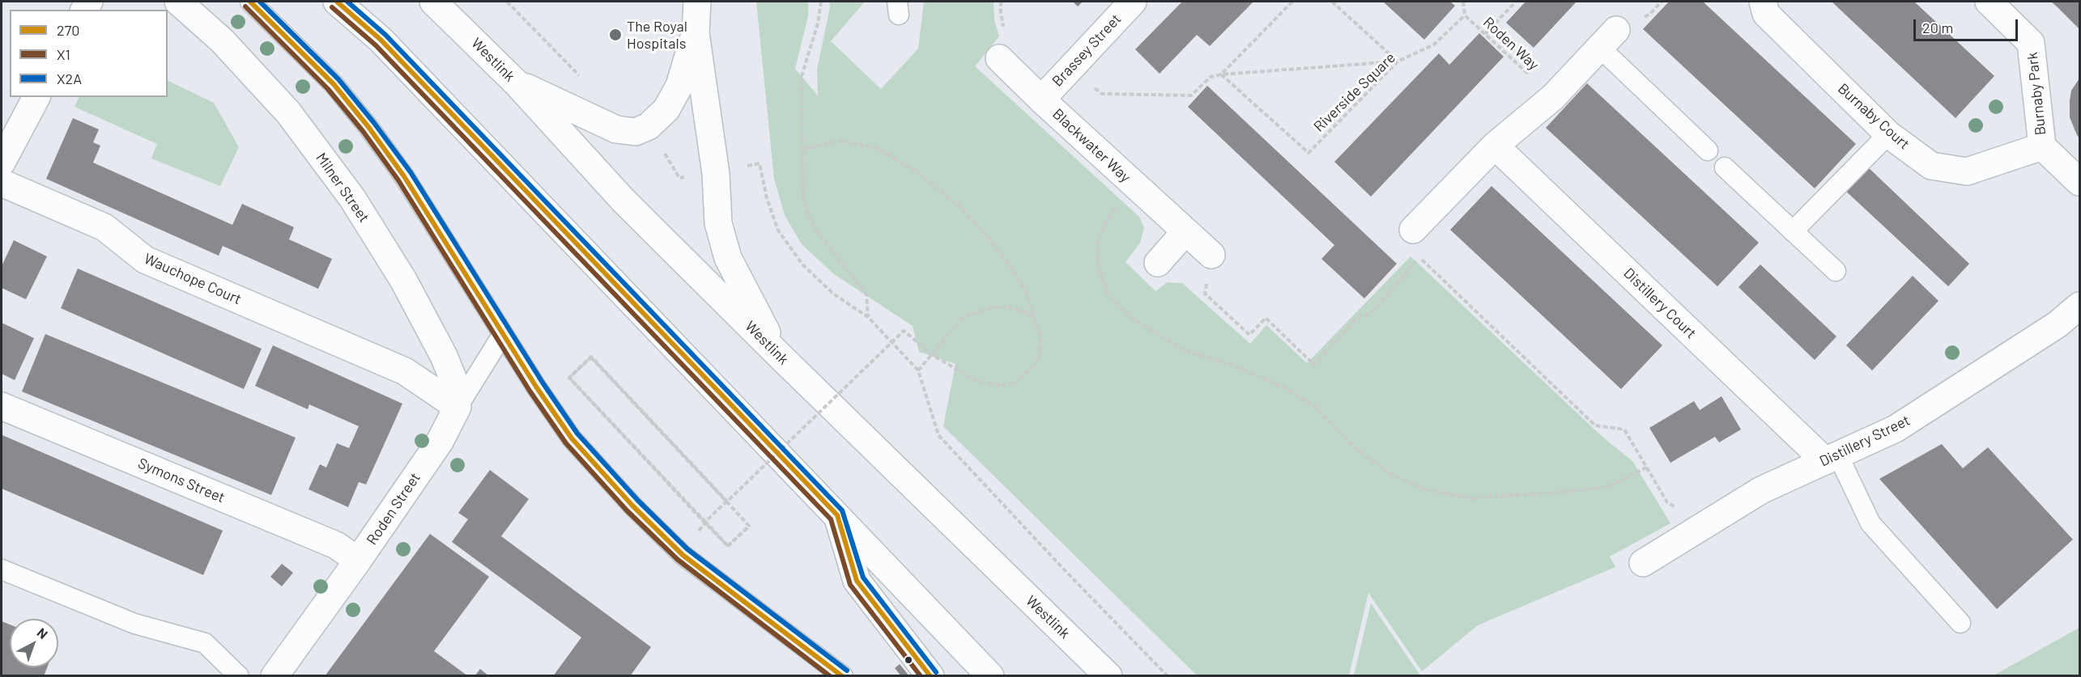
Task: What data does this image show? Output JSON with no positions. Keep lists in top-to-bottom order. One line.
{"streets":{"main road":["Brassey Street","Westlink","Burnaby Park","Burnaby Court","Blackwater Way","Milner Street","Wauchope Court","Distillery Court","Distillery Street","Symons Street","Roden Street"],"path":["Roden Way","Riverside Square"]},"crossings":[["Roden Way","Riverside Square"],["Brassey Street","Blackwater Way"],["Burnaby Park","Burnaby Court"],["Milner Street","Wauchope Court"],["Milner Street","Roden Street"],["Wauchope Court","Roden Street"],["Distillery Court","Distillery Street"],["Symons Street","Roden Street"]],"places":["The Royal Hospitals"],"lines":["transit line 270","transit line X2A","transit line X1"],"legend":["270","X1","X2A"],"scale_bar":"20 m","north":"top right"}
